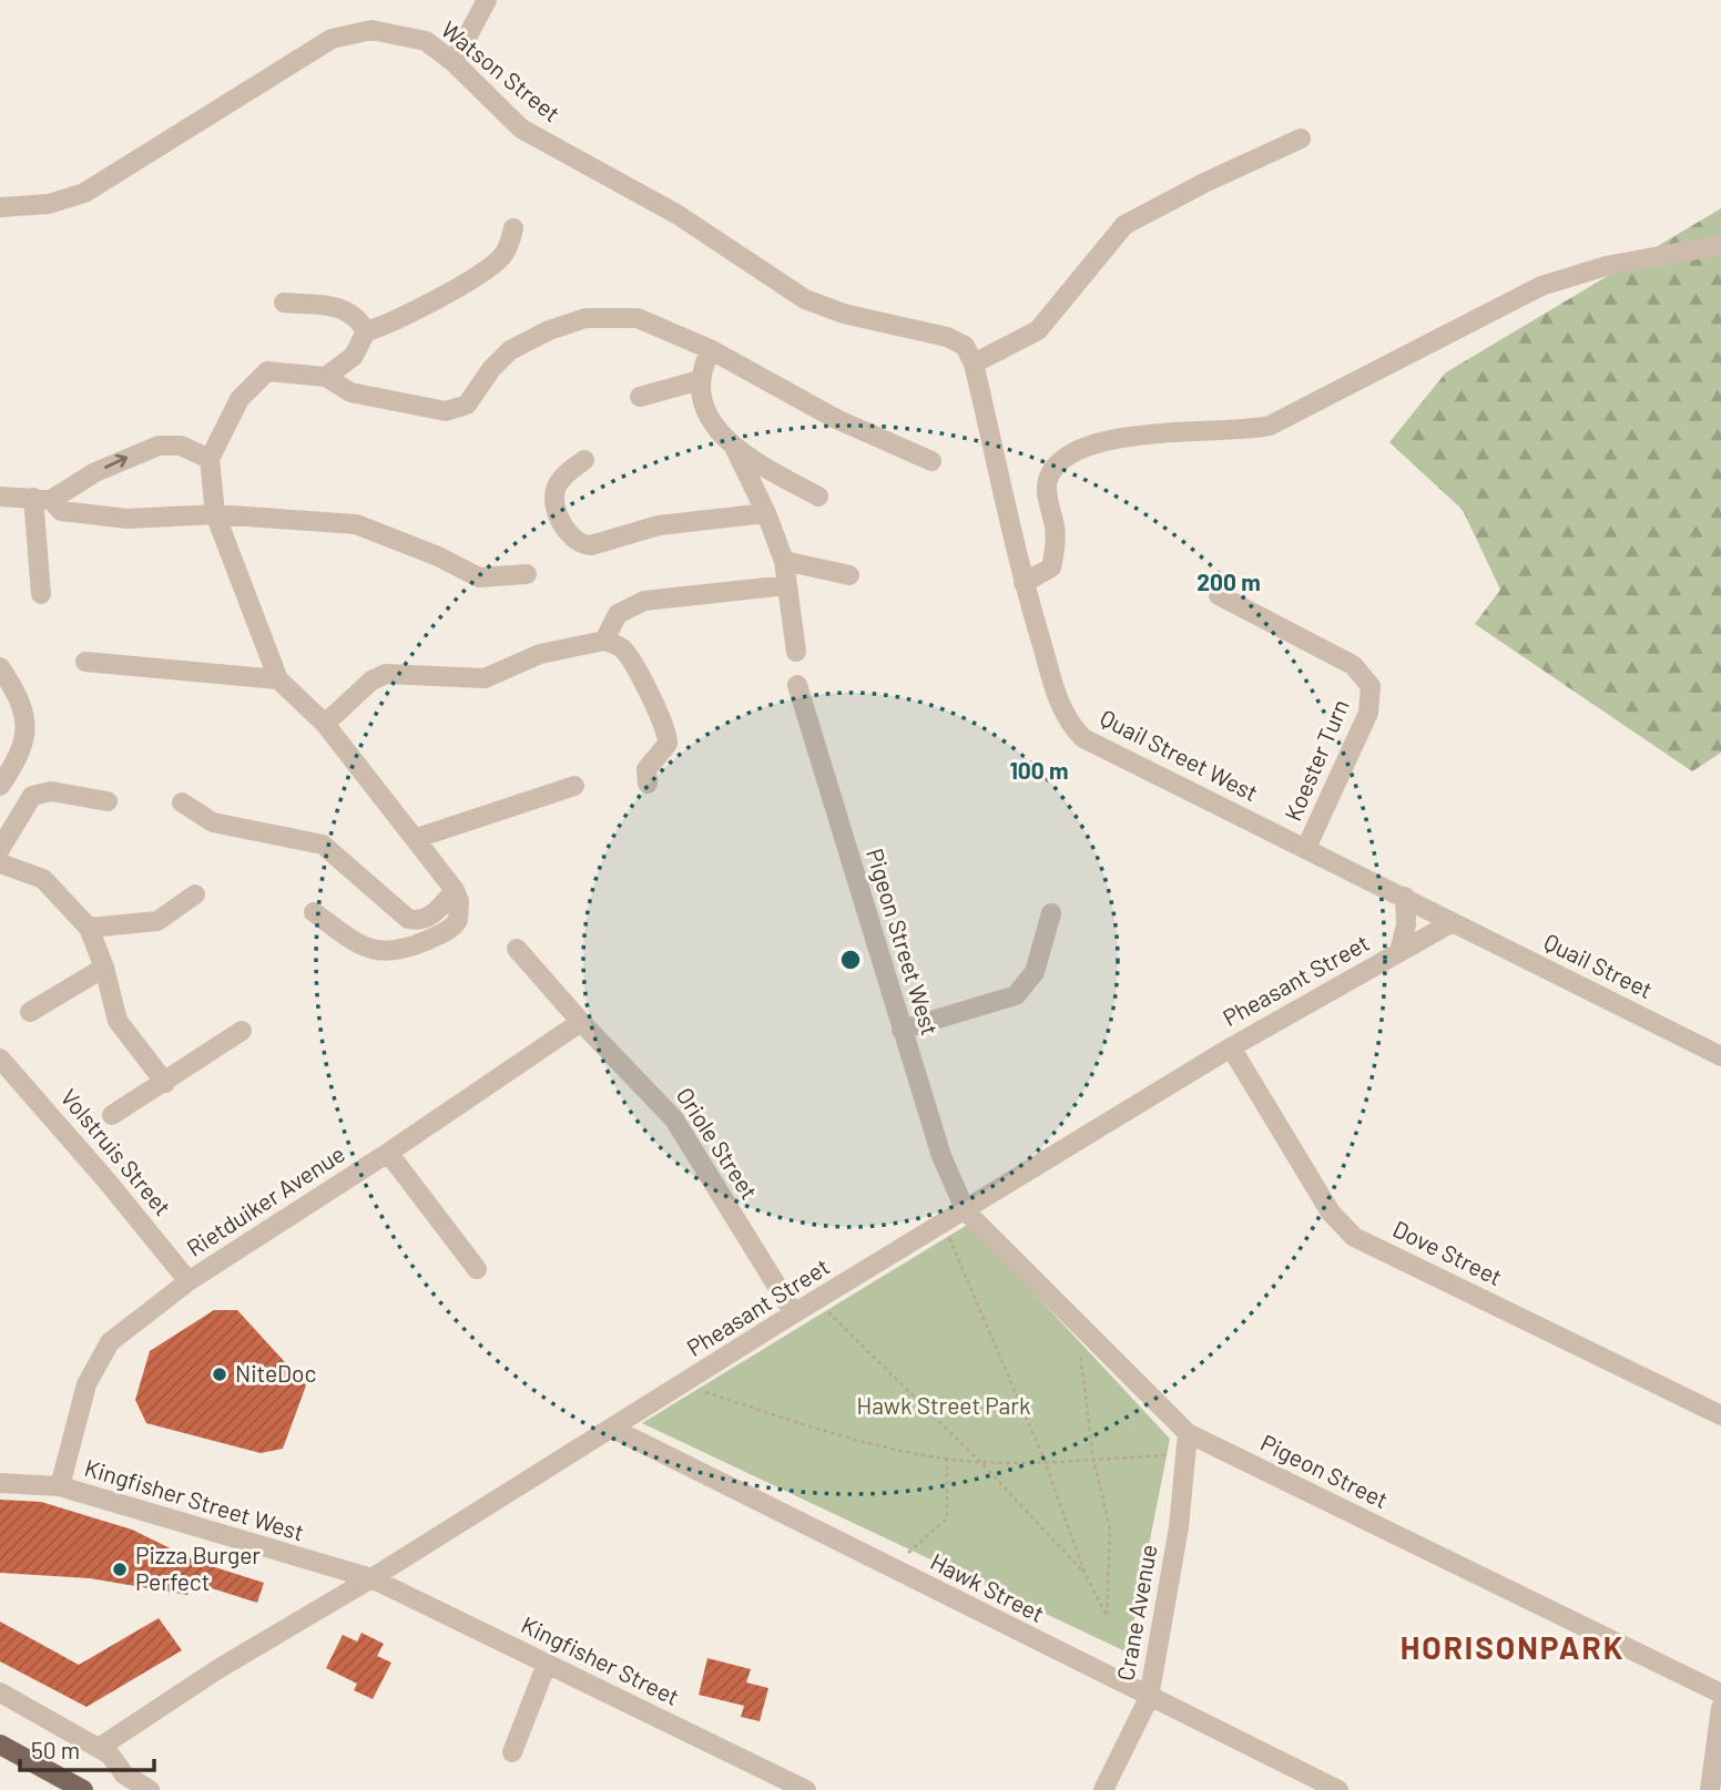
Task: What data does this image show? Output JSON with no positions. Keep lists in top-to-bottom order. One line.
{"streets":{"street":["Watson Street","Quail Street West","Koester Turn","Pigeon Street West","Quail Street","Pheasant Street","Oriole Street","Volstruis Street","Rietduiker Avenue","Dove Street","Pigeon Street","Kingfisher Street West","Hawk Street","Crane Avenue","Kingfisher Street"]},"crossings":[["Watson Street","Quail Street West"],["Quail Street West","Koester Turn"],["Quail Street West","Quail Street"],["Quail Street West","Pheasant Street"],["Pigeon Street West","Pheasant Street"],["Pigeon Street West","Pigeon Street"],["Quail Street","Pheasant Street"],["Pheasant Street","Oriole Street"],["Pheasant Street","Dove Street"],["Pheasant Street","Pigeon Street"],["Pheasant Street","Kingfisher Street West"],["Pheasant Street","Hawk Street"],["Pheasant Street","Kingfisher Street"],["Oriole Street","Rietduiker Avenue"],["Volstruis Street","Rietduiker Avenue"],["Rietduiker Avenue","Kingfisher Street West"],["Pigeon Street","Crane Avenue"],["Kingfisher Street West","Kingfisher Street"],["Hawk Street","Crane Avenue"]],"districts":["HORISONPARK"],"parks":["Hawk Street Park"],"places":["NiteDoc","Pizza Burger Perfect"],"scale_bar":"50 m","rings":["200 m","100 m"]}
